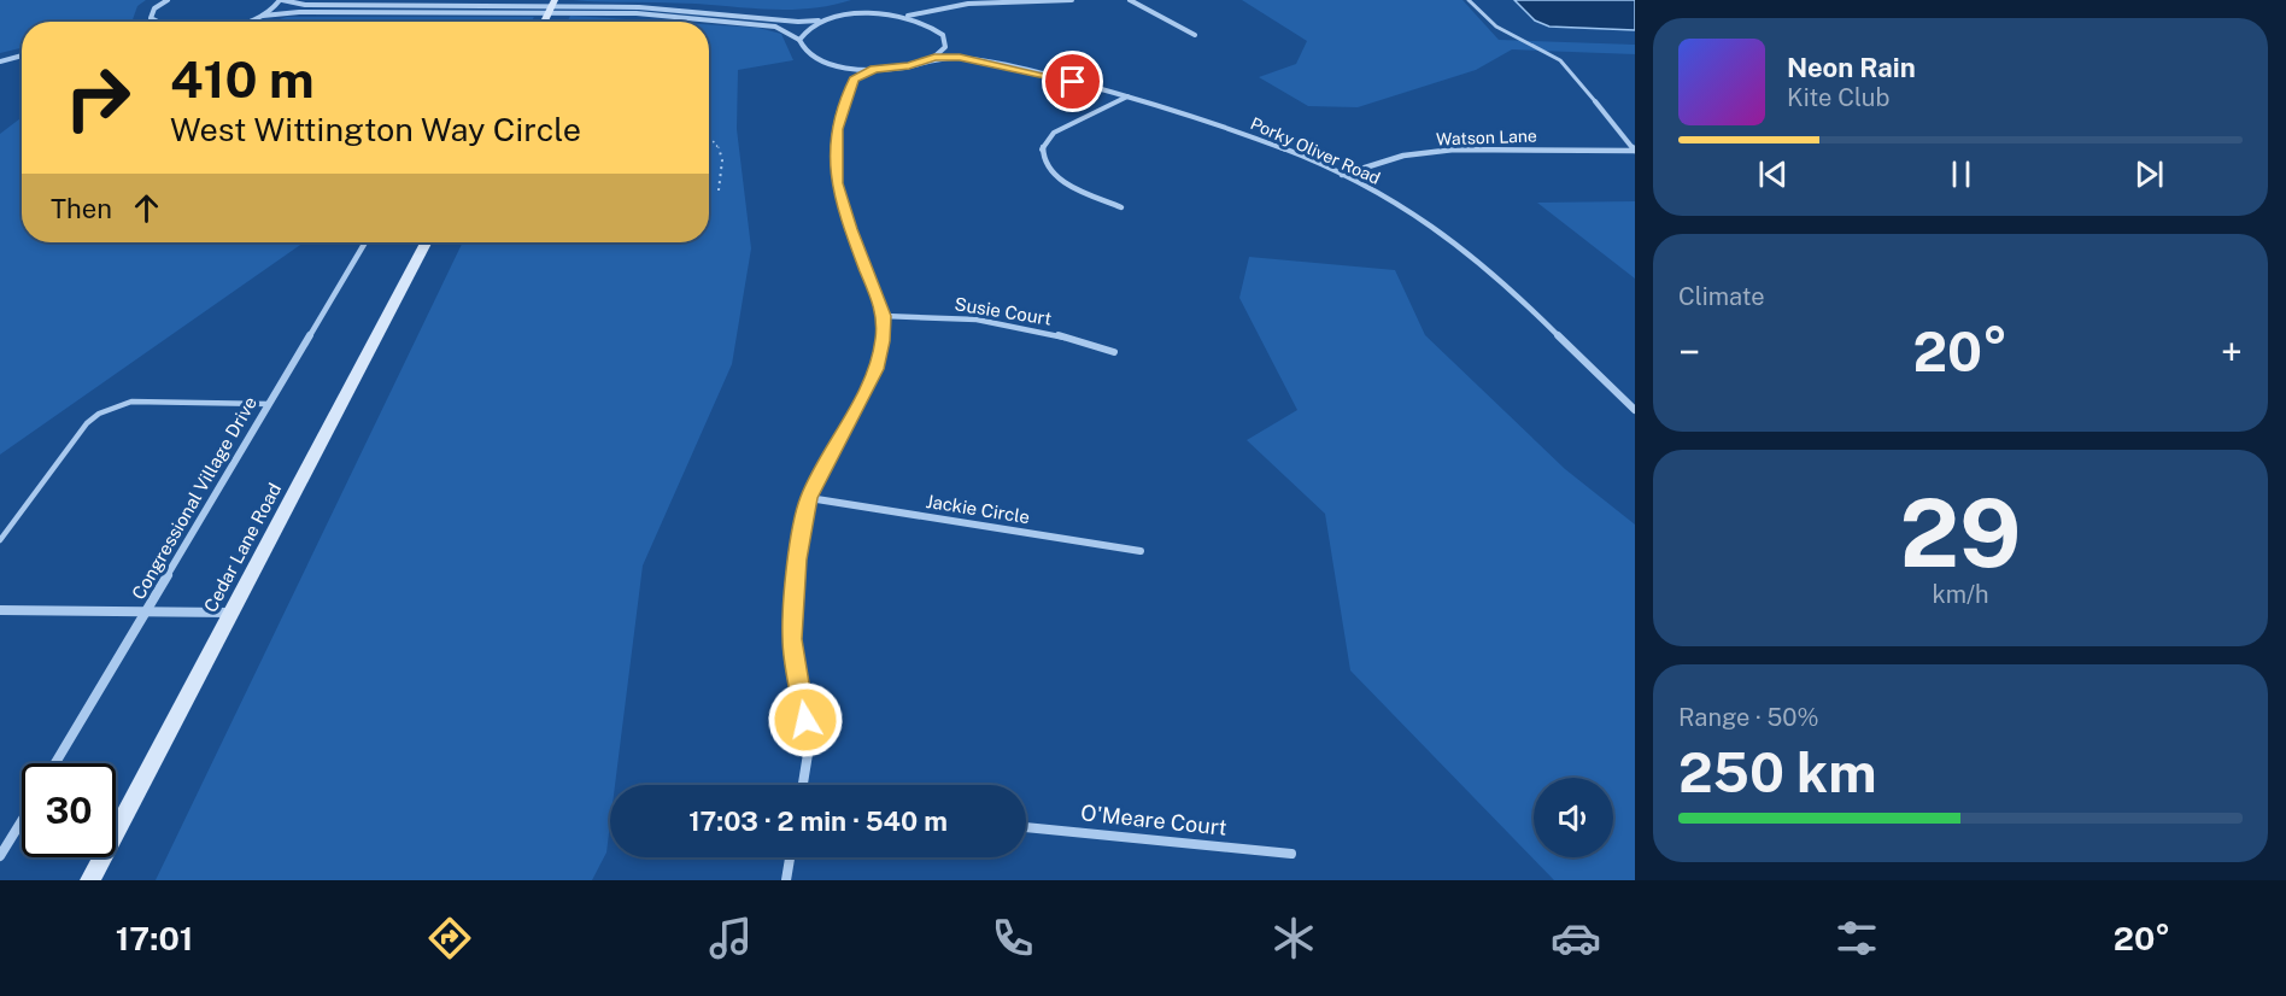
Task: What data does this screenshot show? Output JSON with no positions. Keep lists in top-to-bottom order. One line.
{"streets":{"street":["Watson Lane","Porky Oliver Road","Susie Court","Congressional Village Drive","Jackie Circle","Cedar Lane Road","O'Meare Court"]},"crossings":[["Watson Lane","Porky Oliver Road"]],"page":{"turn":["410 m","West Wittington Way Circle"],"song":["Neon Rain","Kite Club"],"then":"Then","tile":["Climate",["29","km/h"],["Range · 50%","250 km"]],"heat":["−","20°","+"],"limit":"30","trip":"17:03 · 2 min · 540 m","tabs":["17:01","20°"]}}
